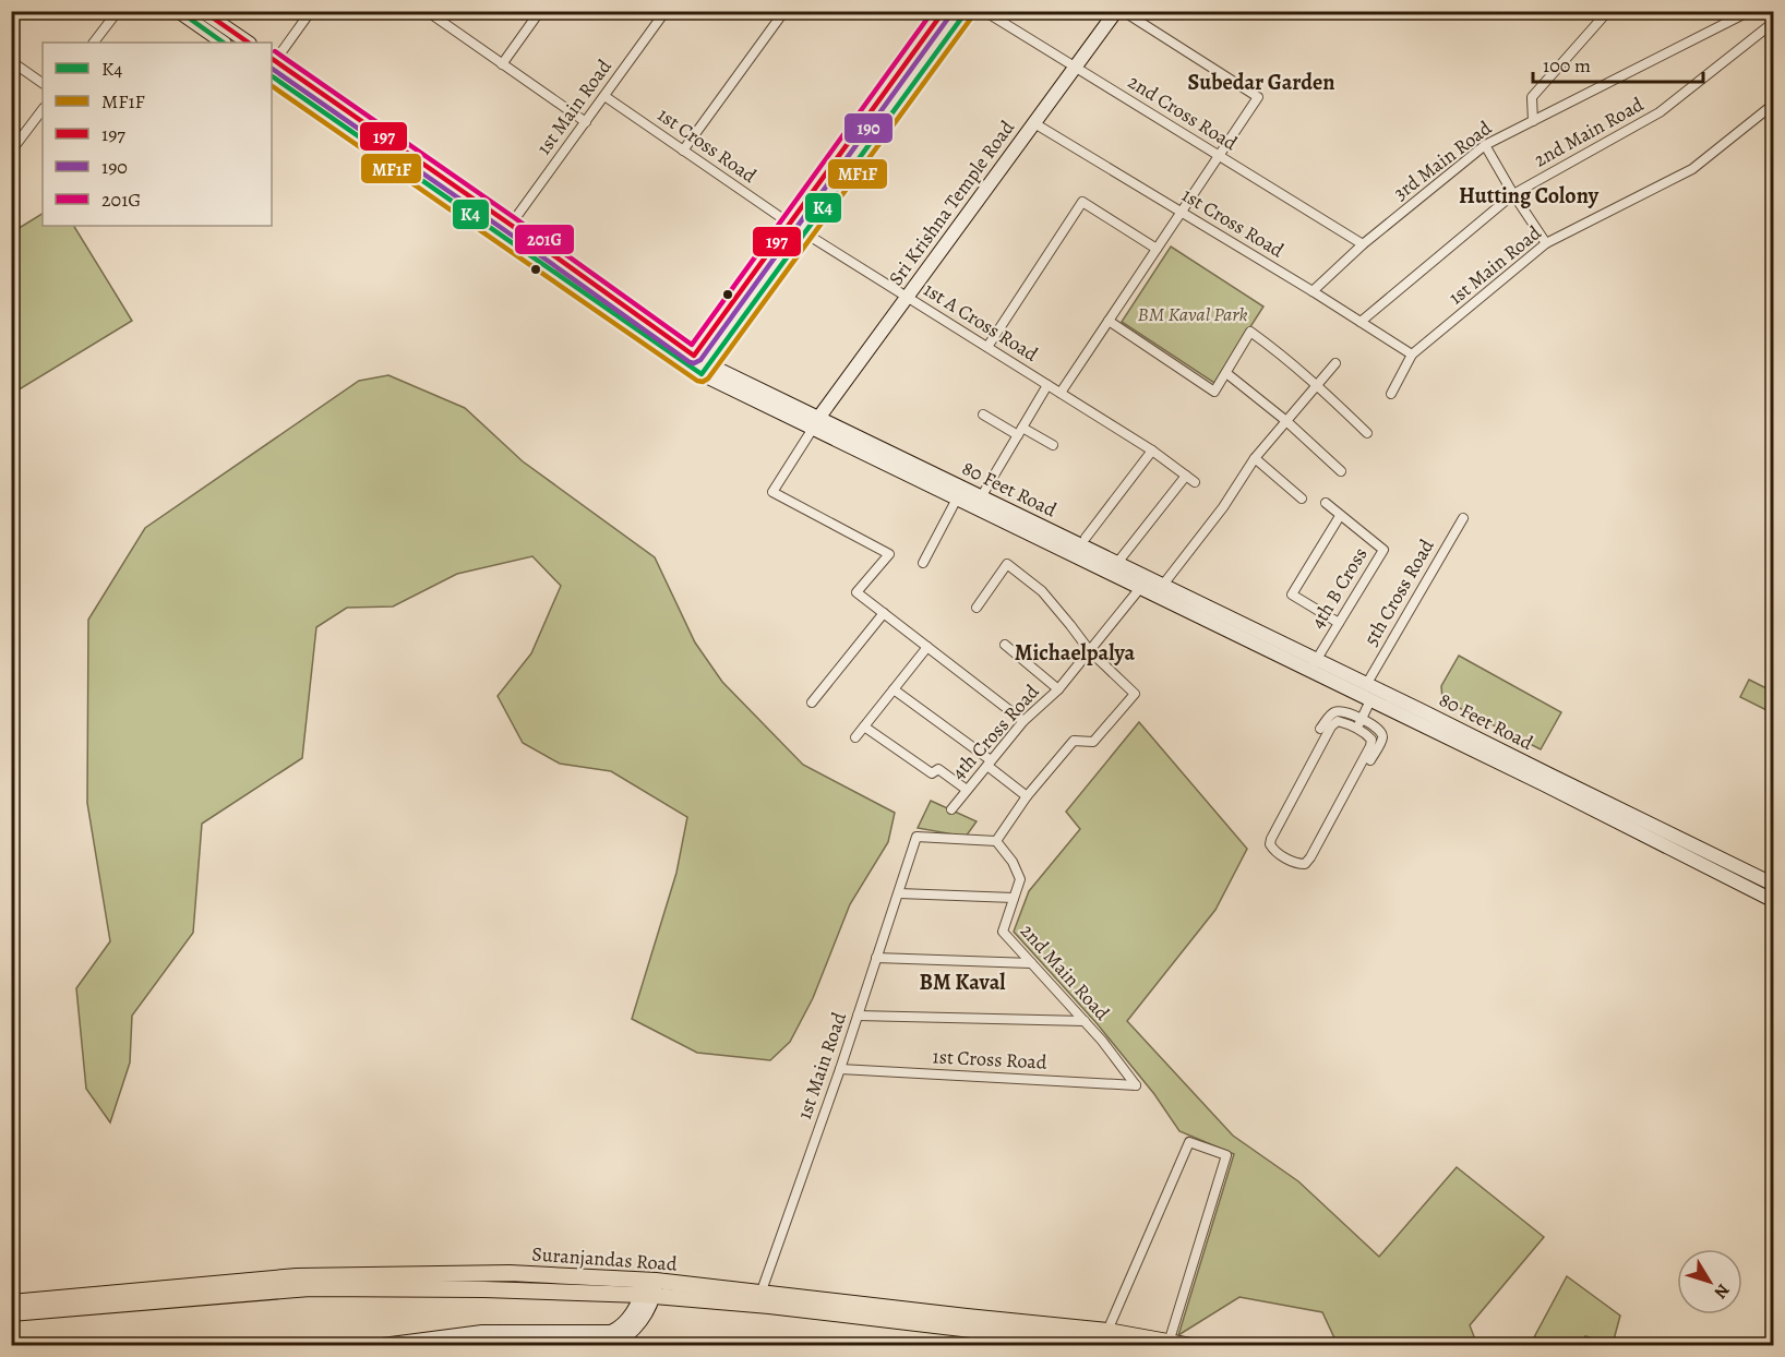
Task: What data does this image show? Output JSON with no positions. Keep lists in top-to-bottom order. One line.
{"streets":{"main road":["Sri Krishna Temple Road","80 Feet Road","Suranjandas Road"],"street":["1st Main Road","2nd Cross Road","2nd Main Road","1st Cross Road","3rd Main Road","1st A Cross Road","4th B Cross","5th Cross Road","4th Cross Road"]},"crossings":[["1st Main Road","2nd Main Road"],["1st Main Road","1st Cross Road"],["1st Main Road","80 Feet Road"],["1st Main Road","Suranjandas Road"],["2nd Cross Road","3rd Main Road"],["2nd Cross Road","Sri Krishna Temple Road"],["2nd Main Road","1st Cross Road"],["1st Cross Road","3rd Main Road"],["1st Cross Road","Sri Krishna Temple Road"],["1st Cross Road","1st A Cross Road"],["Sri Krishna Temple Road","1st A Cross Road"],["Sri Krishna Temple Road","80 Feet Road"],["80 Feet Road","4th B Cross"],["80 Feet Road","5th Cross Road"],["80 Feet Road","4th Cross Road"]],"districts":["Subedar Garden","Hutting Colony","Michaelpalya","BM Kaval"],"parks":["BM Kaval Park"],"lines":["transit line K4","transit line 197","transit line 201G","transit line MF1F","transit line 190"],"legend":["K4","MF1F","197","190","201G"],"scale_bar":"100 m","north":"bottom right"}
